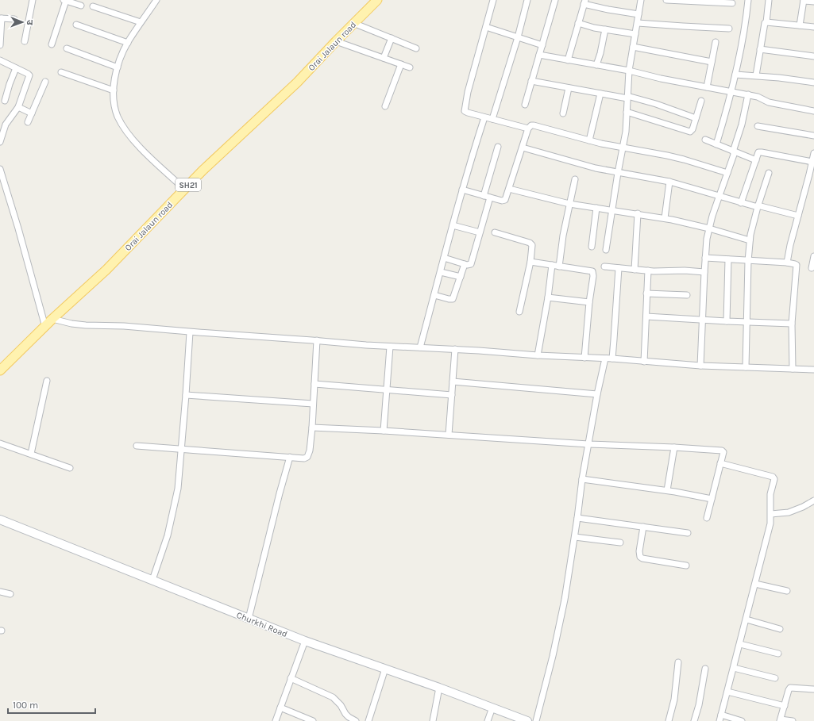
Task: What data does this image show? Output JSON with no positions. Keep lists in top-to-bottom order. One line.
{"streets":{"main road":["Orai Jalaun road","SH21"],"street":["Churkhi Road"]},"scale_bar":"100 m","north":"right"}
